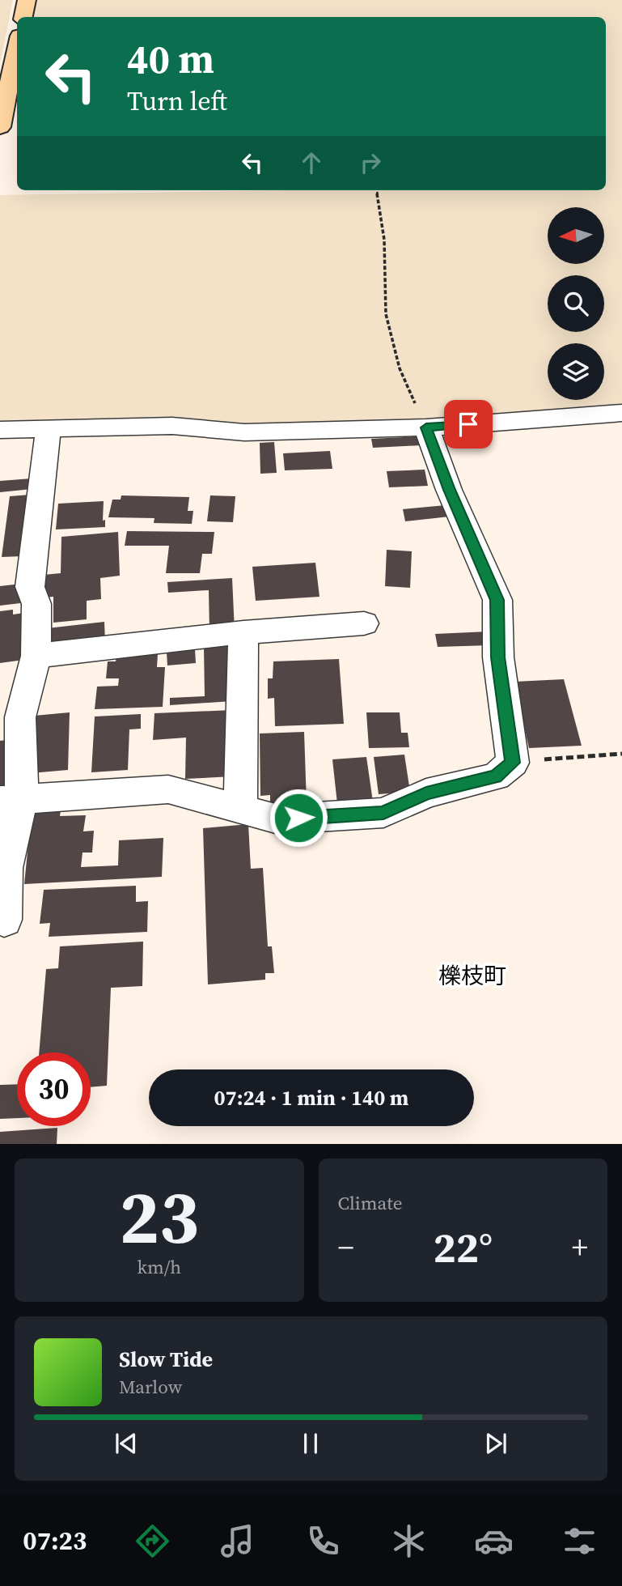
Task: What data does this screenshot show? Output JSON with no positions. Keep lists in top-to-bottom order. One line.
{"districts":["櫟枝町"],"north":"left","page":{"turn":["40 m","Turn left"],"limit":"30","trip":"07:24 · 1 min · 140 m","tile":[["23","km/h"],"Climate"],"heat":["−","22°","+"],"song":["Slow Tide","Marlow"],"tabs":"07:23"}}
